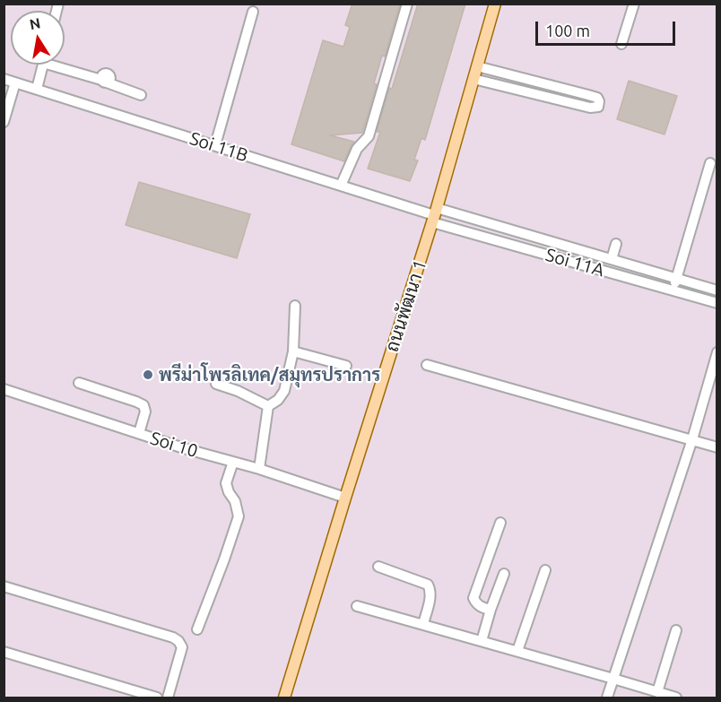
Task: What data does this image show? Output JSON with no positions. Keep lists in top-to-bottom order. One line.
{"streets":{"main road":["ถนนพัฒนา 1"],"street":["Soi 11B","Soi 11A","Soi 10"]},"crossings":[["Soi 11B","Soi 11A"],["Soi 11B","ถนนพัฒนา 1"],["Soi 11A","ถนนพัฒนา 1"],["ถนนพัฒนา 1","Soi 10"]],"places":["พรีม่าโพรลิเทค/สมุทรปราการ"],"scale_bar":"100 m","north":"top"}
